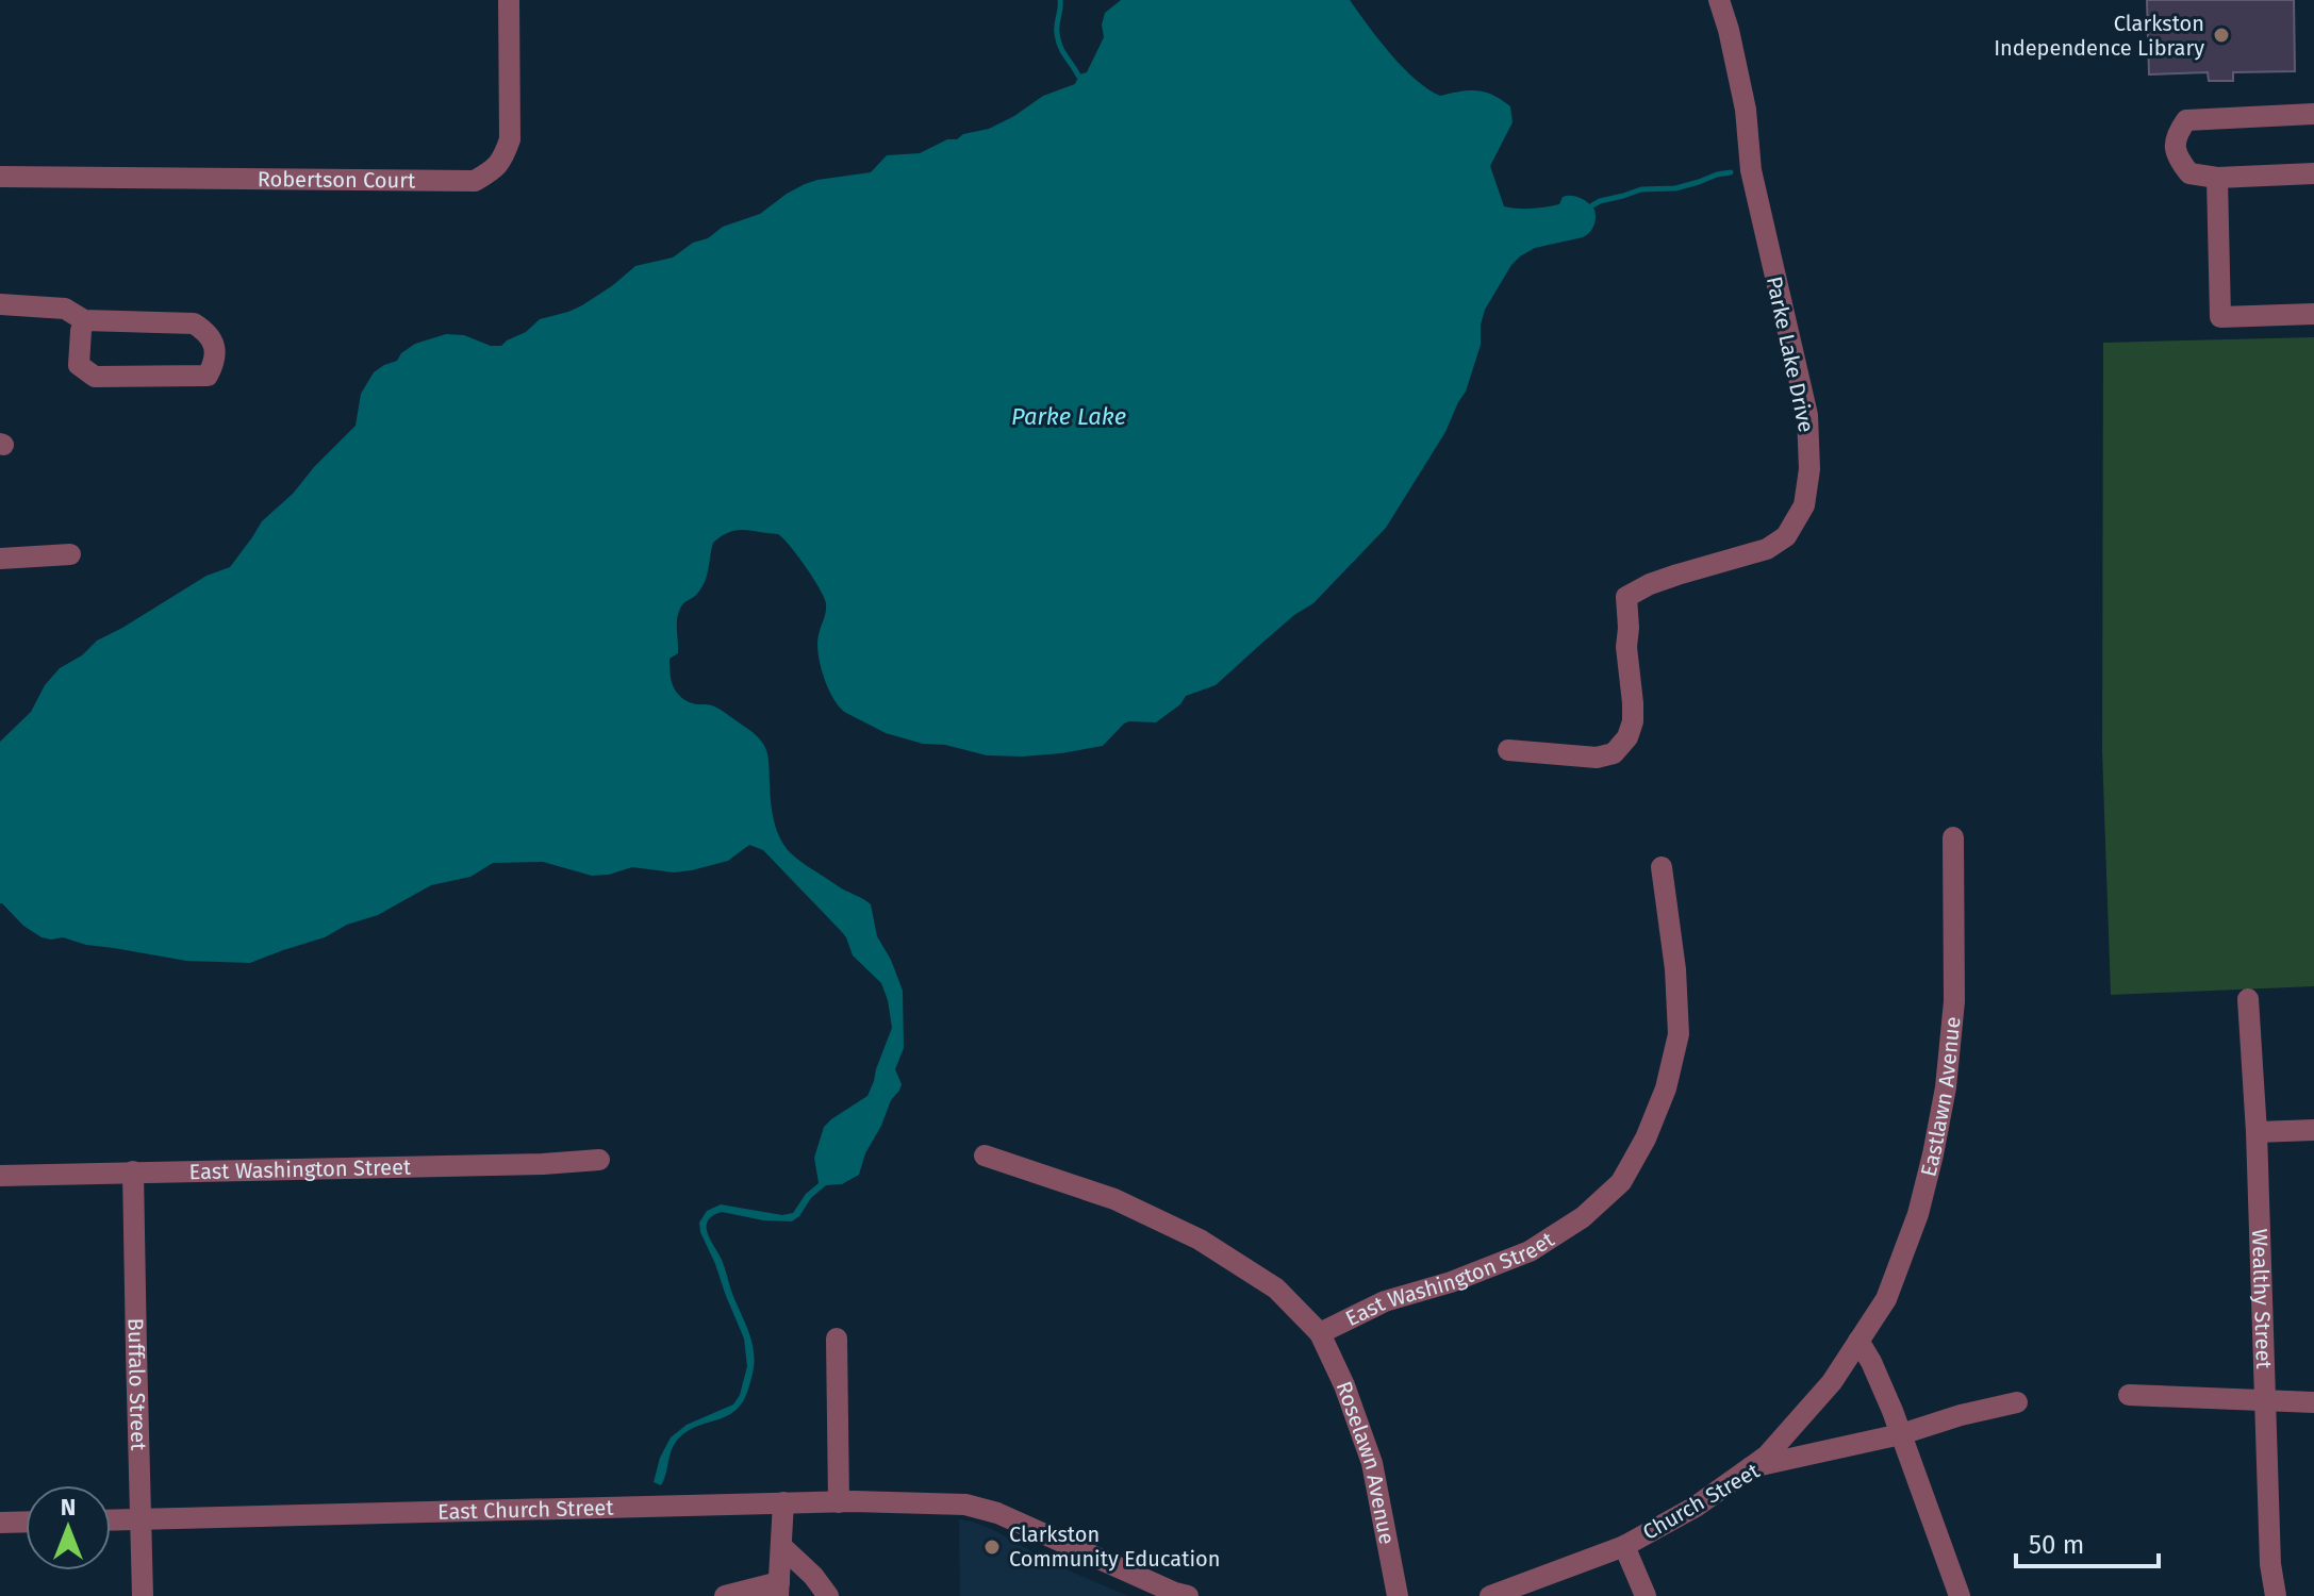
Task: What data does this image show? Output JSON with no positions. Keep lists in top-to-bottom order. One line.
{"streets":{"street":["Robertson Court","Parke Lake Drive","Eastlawn Avenue","East Washington Street","Wealthy Street","Buffalo Street","Roselawn Avenue","Church Street","East Church Street"]},"crossings":[["Eastlawn Avenue","Church Street"],["East Washington Street","Buffalo Street"],["East Washington Street","Roselawn Avenue"],["Buffalo Street","East Church Street"]],"water":["Parke Lake"],"places":["Clarkston Independence Library","Clarkston Community Education"],"scale_bar":"50 m","north":"top"}
